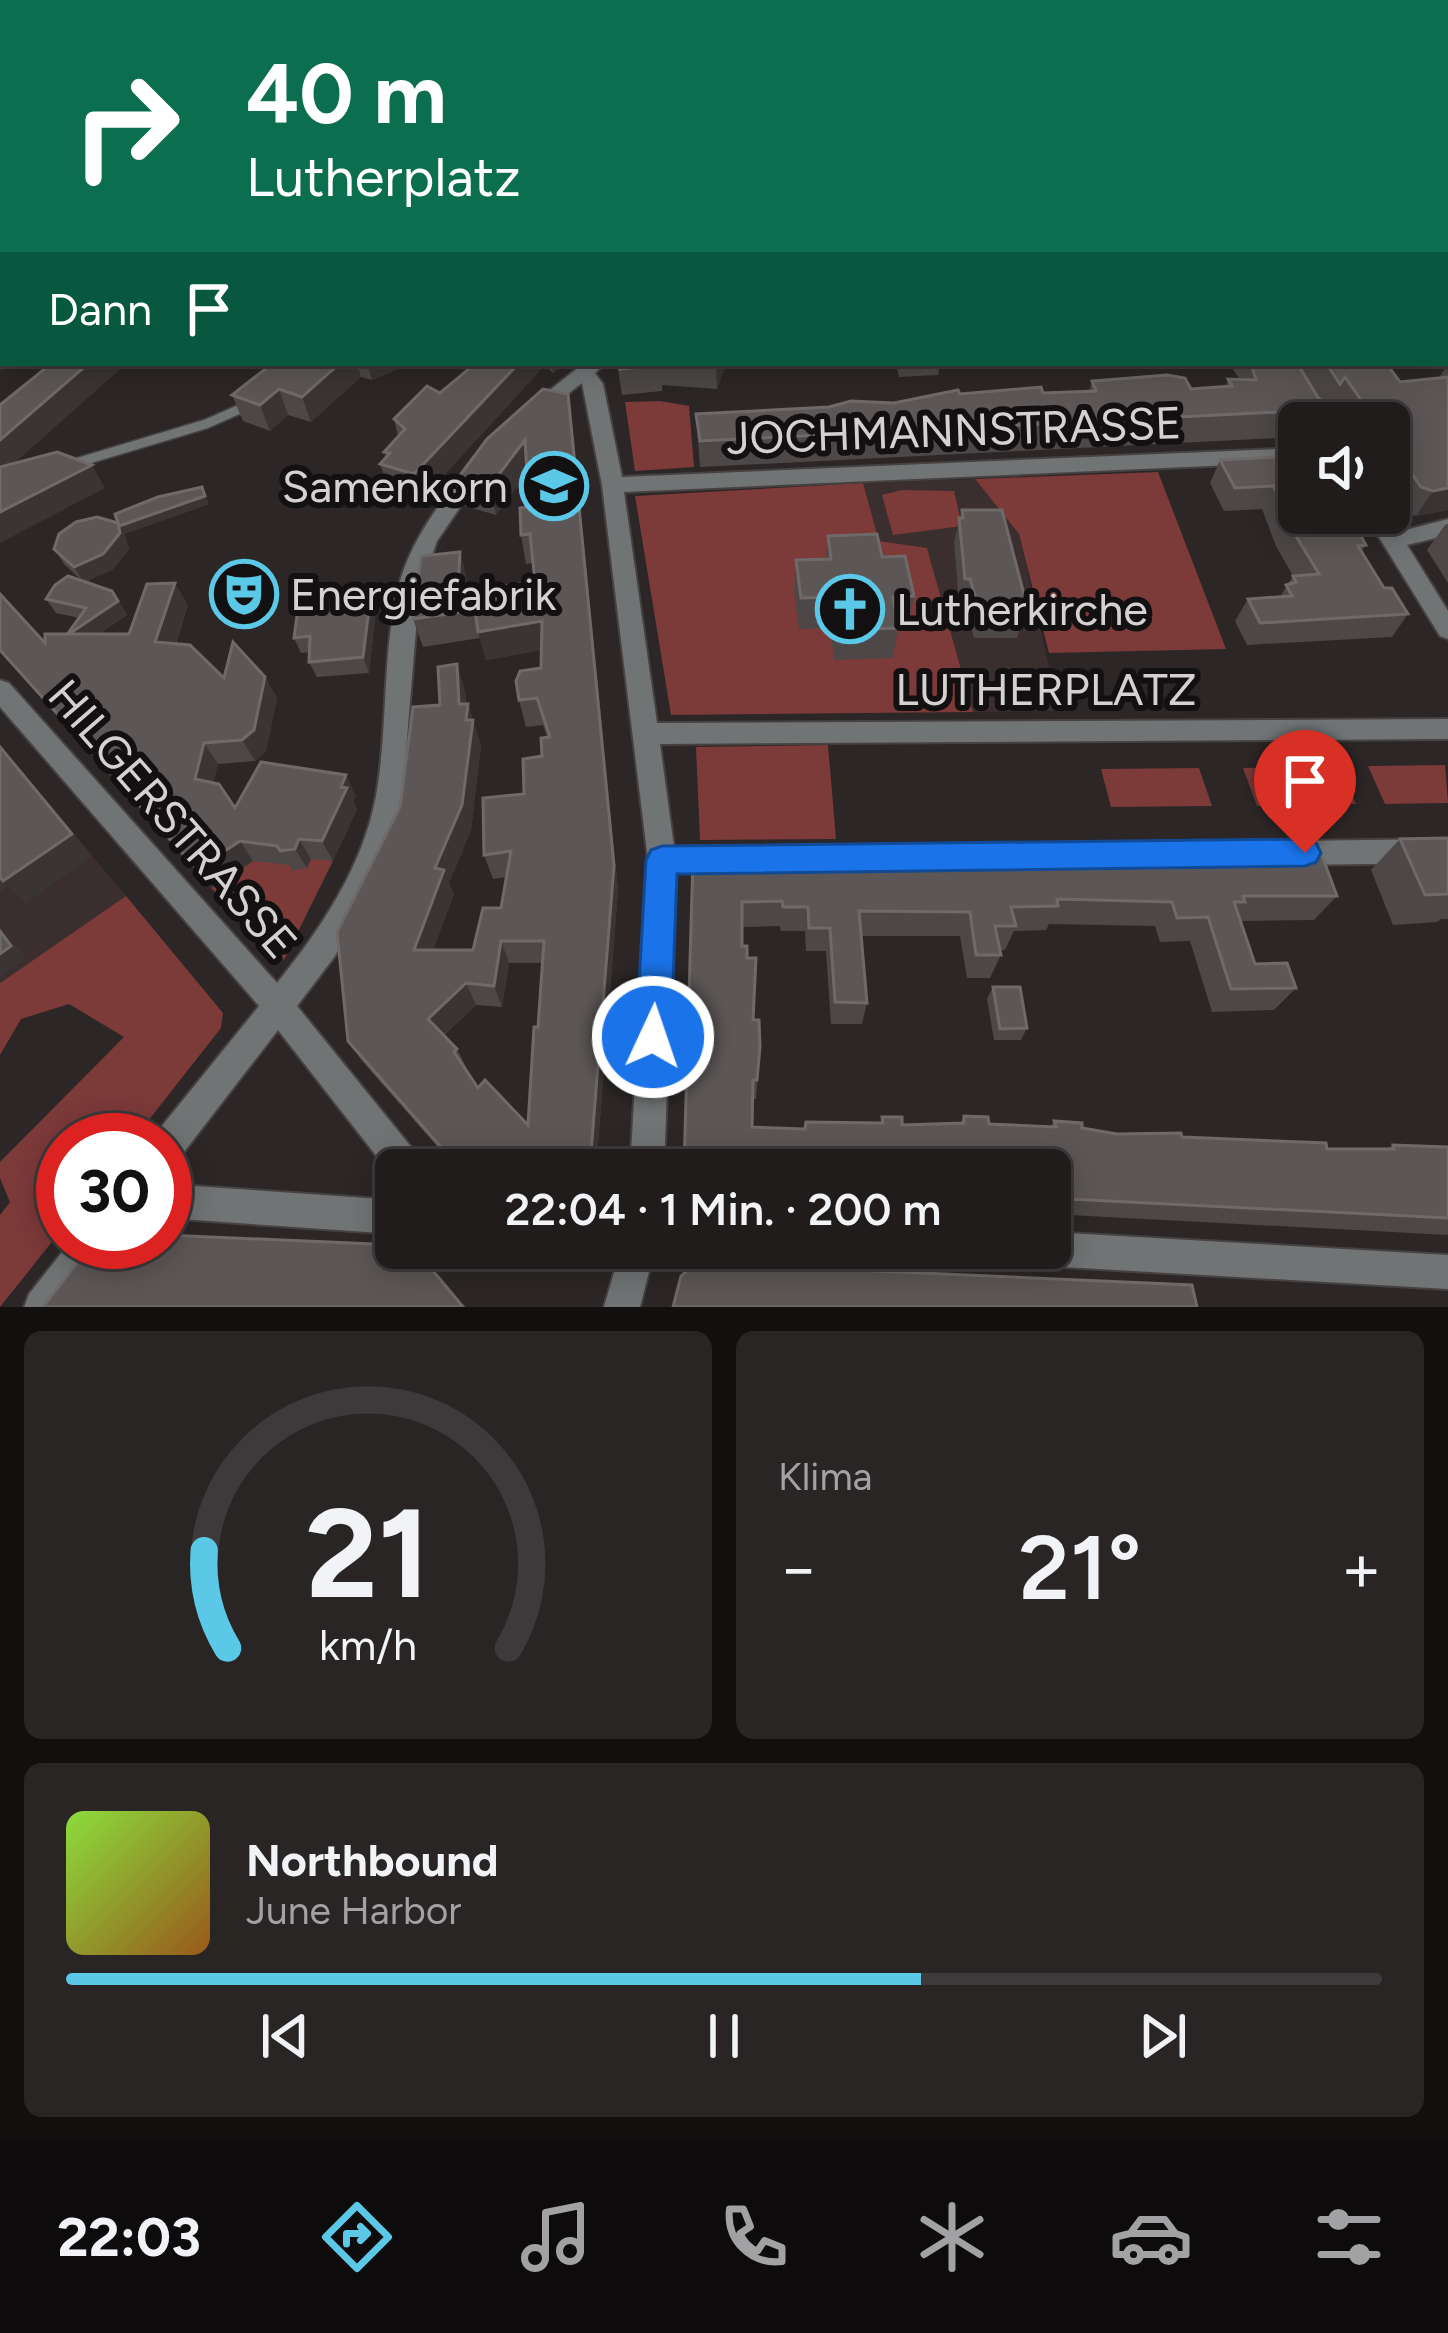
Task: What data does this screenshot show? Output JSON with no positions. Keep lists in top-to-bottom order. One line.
{"streets":{"street":["JOCHMANNSTRASSE","LUTHERPLATZ","HILGERSTRASSE"]},"places":{"school or university":["Samenkorn"],"theatre":["Energiefabrik"],"church":["Lutherkirche"]},"page":{"turn":["40 m","Lutherplatz"],"then":"Dann","limit":"30","trip":"22:04 · 1 Min. · 200 m","tile":"Klima","heat":["−","21°","+"],"song":["Northbound","June Harbor"],"tabs":"22:03","gauge":["21","km/h"]}}
